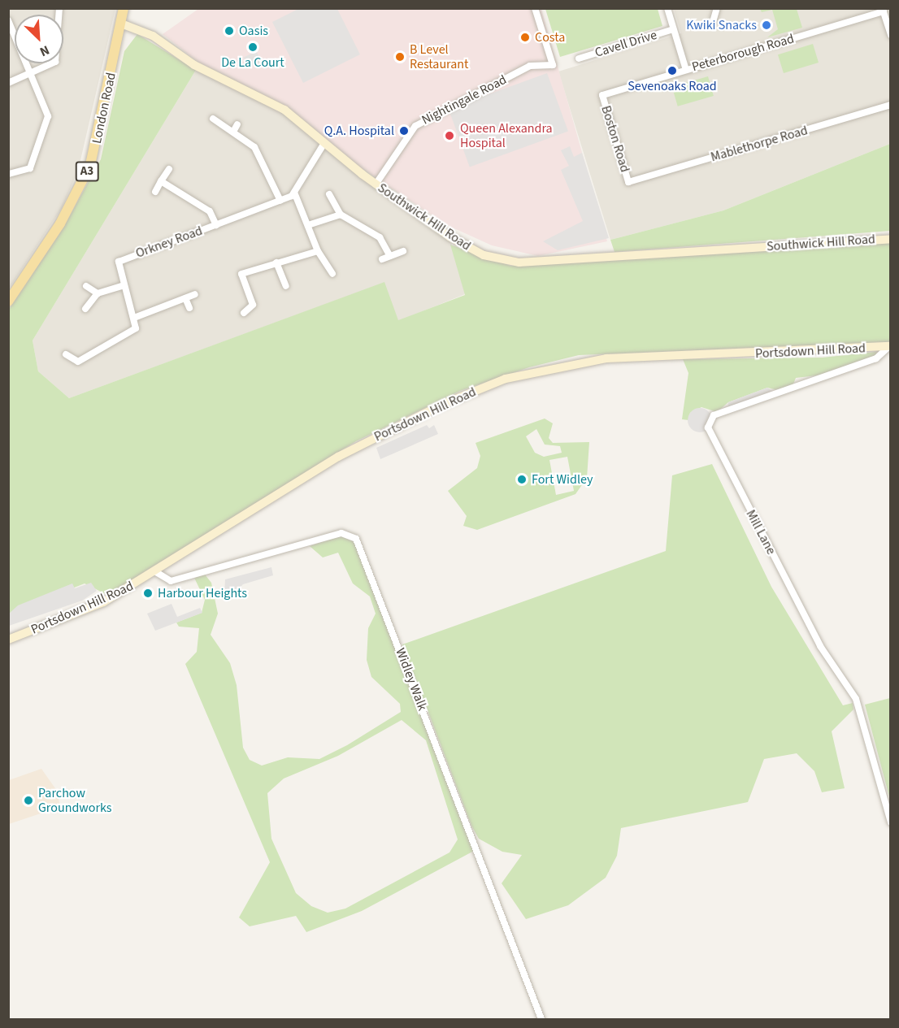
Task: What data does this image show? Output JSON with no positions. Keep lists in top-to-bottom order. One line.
{"streets":{"main road":["London Road","A3","Southwick Hill Road","Portsdown Hill Road"],"street":["Cavell Drive","Peterborough Road","Nightingale Road","Boston Road","Mablethorpe Road","Orkney Road","Mill Lane","Widley Walk"]},"crossings":[["Peterborough Road","Boston Road"],["Nightingale Road","Southwick Hill Road"],["London Road","Southwick Hill Road"],["Boston Road","Mablethorpe Road"],["Portsdown Hill Road","Mill Lane"],["Portsdown Hill Road","Widley Walk"]],"places":["Kwiki Snacks","Oasis","Costa","De La Court","B Level Restaurant","Sevenoaks Road","Q.A. Hospital","Queen Alexandra Hospital","Fort Widley","Harbour Heights","Parchow Groundworks"],"north":"bottom right"}
